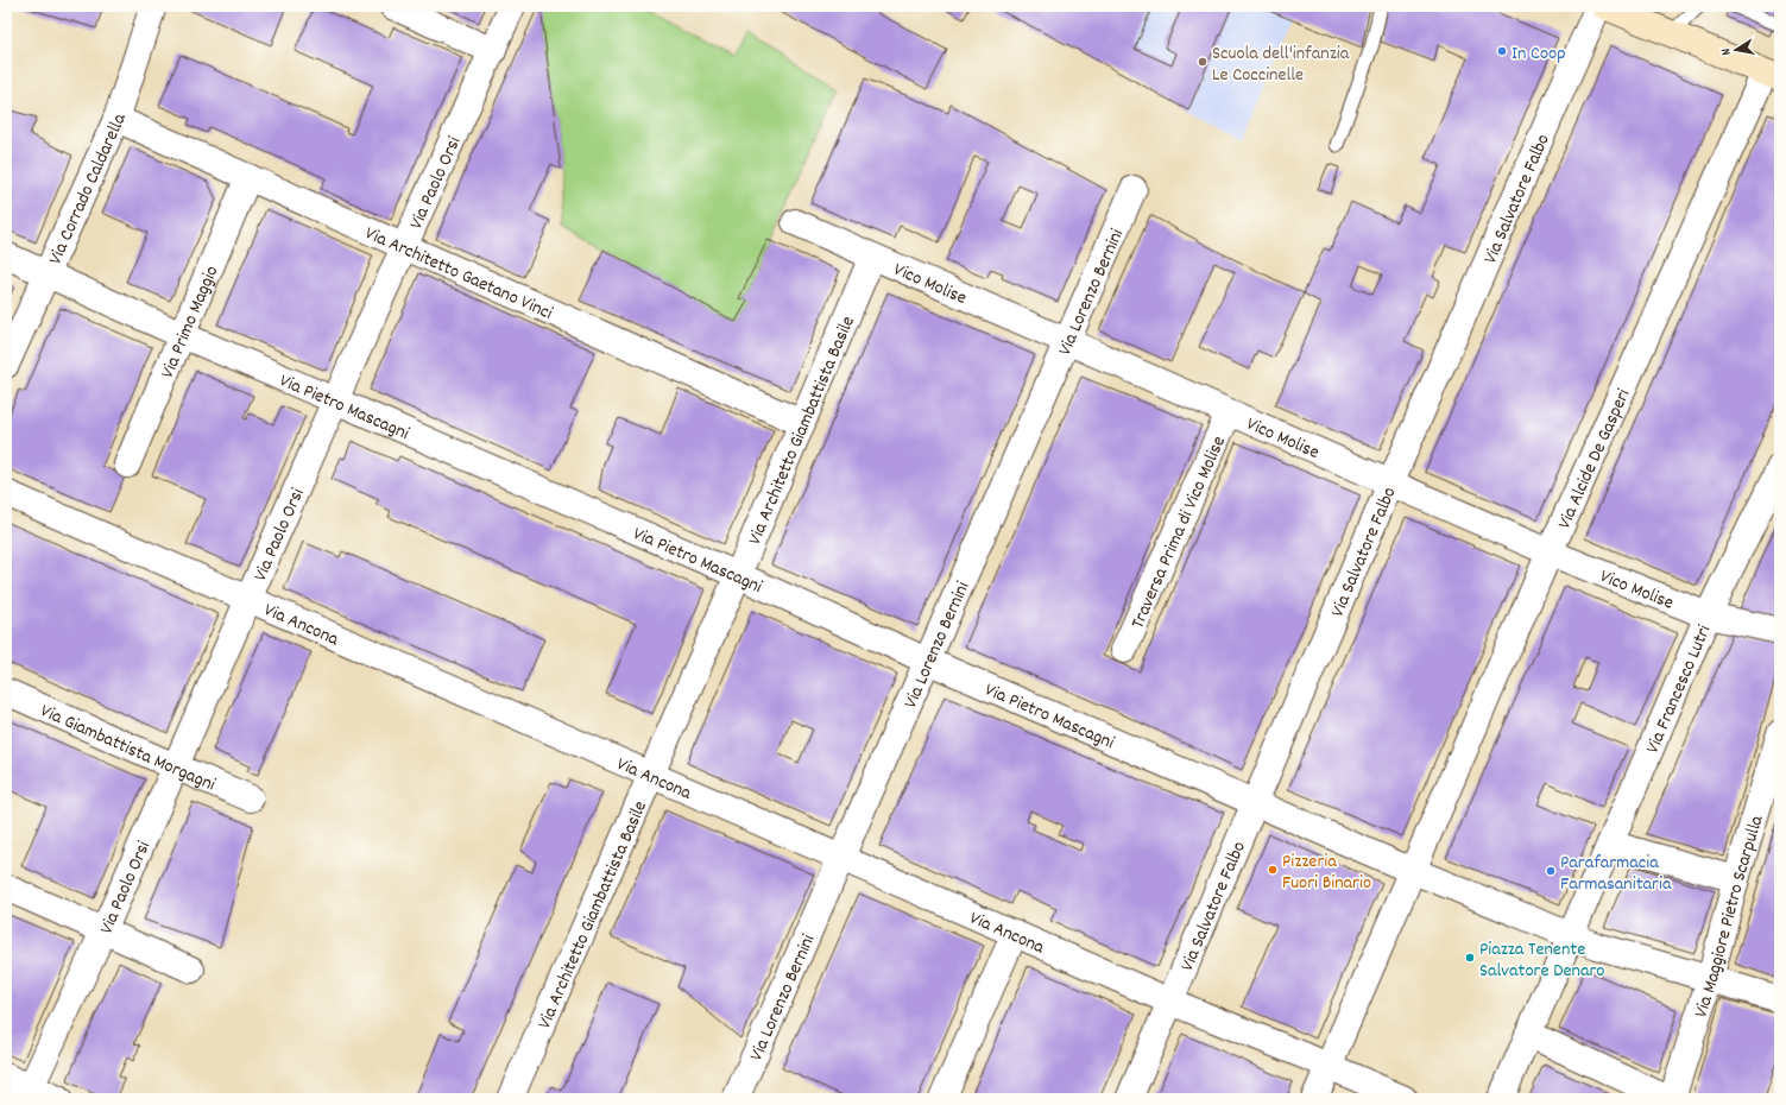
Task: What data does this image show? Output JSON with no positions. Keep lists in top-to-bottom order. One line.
{"streets":{"street":["Via Paolo Orsi","Via Corrado Caldarella","Via Salvatore Falbo","Via Architetto Gaetano Vinci","Vico Molise","Via Lorenzo Bernini","Via Primo Maggio","Via Pietro Mascagni","Via Architetto Giambattista Basile","Via Alcide De Gasperi","Traversa Prima di Vico Molise","Via Ancona","Via Francesco Lutri","Via Giambattista Morgagni","Via Maggiore Pietro Scarpulla"]},"crossings":[["Via Paolo Orsi","Via Architetto Gaetano Vinci"],["Via Paolo Orsi","Via Pietro Mascagni"],["Via Paolo Orsi","Via Ancona"],["Via Paolo Orsi","Via Giambattista Morgagni"],["Via Corrado Caldarella","Via Architetto Gaetano Vinci"],["Via Corrado Caldarella","Via Pietro Mascagni"],["Via Salvatore Falbo","Vico Molise"],["Via Salvatore Falbo","Via Pietro Mascagni"],["Via Salvatore Falbo","Via Ancona"],["Via Architetto Gaetano Vinci","Via Primo Maggio"],["Via Architetto Gaetano Vinci","Via Architetto Giambattista Basile"],["Vico Molise","Via Lorenzo Bernini"],["Vico Molise","Via Architetto Giambattista Basile"],["Vico Molise","Via Alcide De Gasperi"],["Vico Molise","Traversa Prima di Vico Molise"],["Vico Molise","Via Francesco Lutri"],["Via Lorenzo Bernini","Via Pietro Mascagni"],["Via Lorenzo Bernini","Via Ancona"],["Via Primo Maggio","Via Pietro Mascagni"],["Via Pietro Mascagni","Via Architetto Giambattista Basile"],["Via Pietro Mascagni","Via Alcide De Gasperi"],["Via Pietro Mascagni","Via Francesco Lutri"],["Via Pietro Mascagni","Via Maggiore Pietro Scarpulla"],["Via Architetto Giambattista Basile","Via Ancona"],["Via Alcide De Gasperi","Via Ancona"]],"places":["In Coop","Scuola dell'infanzia Le Coccinelle","Pizzeria Fuori Binario","Parafarmacia Farmasanitaria","Piazza Tenente Salvatore Denaro"],"north":"left"}
